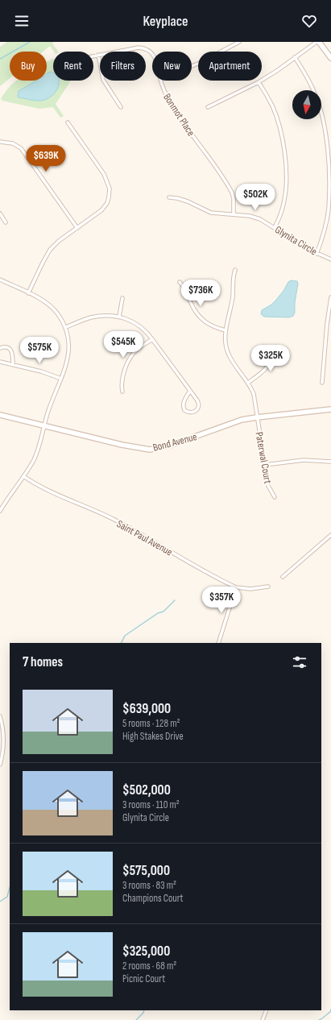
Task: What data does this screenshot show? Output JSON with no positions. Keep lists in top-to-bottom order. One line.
{"streets":{"street":["Bonmot Place","Glynita Circle","Bond Avenue","Paterwal Court","Saint Paul Avenue"]},"crossings":[["Bonmot Place","Glynita Circle"],["Bond Avenue","Paterwal Court"]],"north":"bottom","page":{"header":"Keyplace","chip":["Buy","Rent","Filters","New","Apartment"],"price":["$639K","$502K","$736K","$545K","$575K","$325K","$357K"],"heading":"7 homes","list":[{"name":"$639,000","note":"5 rooms · 128 m² · High Stakes Drive"},{"name":"$502,000","note":"3 rooms · 110 m² · Glynita Circle"},{"name":"$575,000","note":"3 rooms · 83 m² · Champions Court"},{"name":"$325,000","note":"2 rooms · 68 m² · Picnic Court"}]}}
